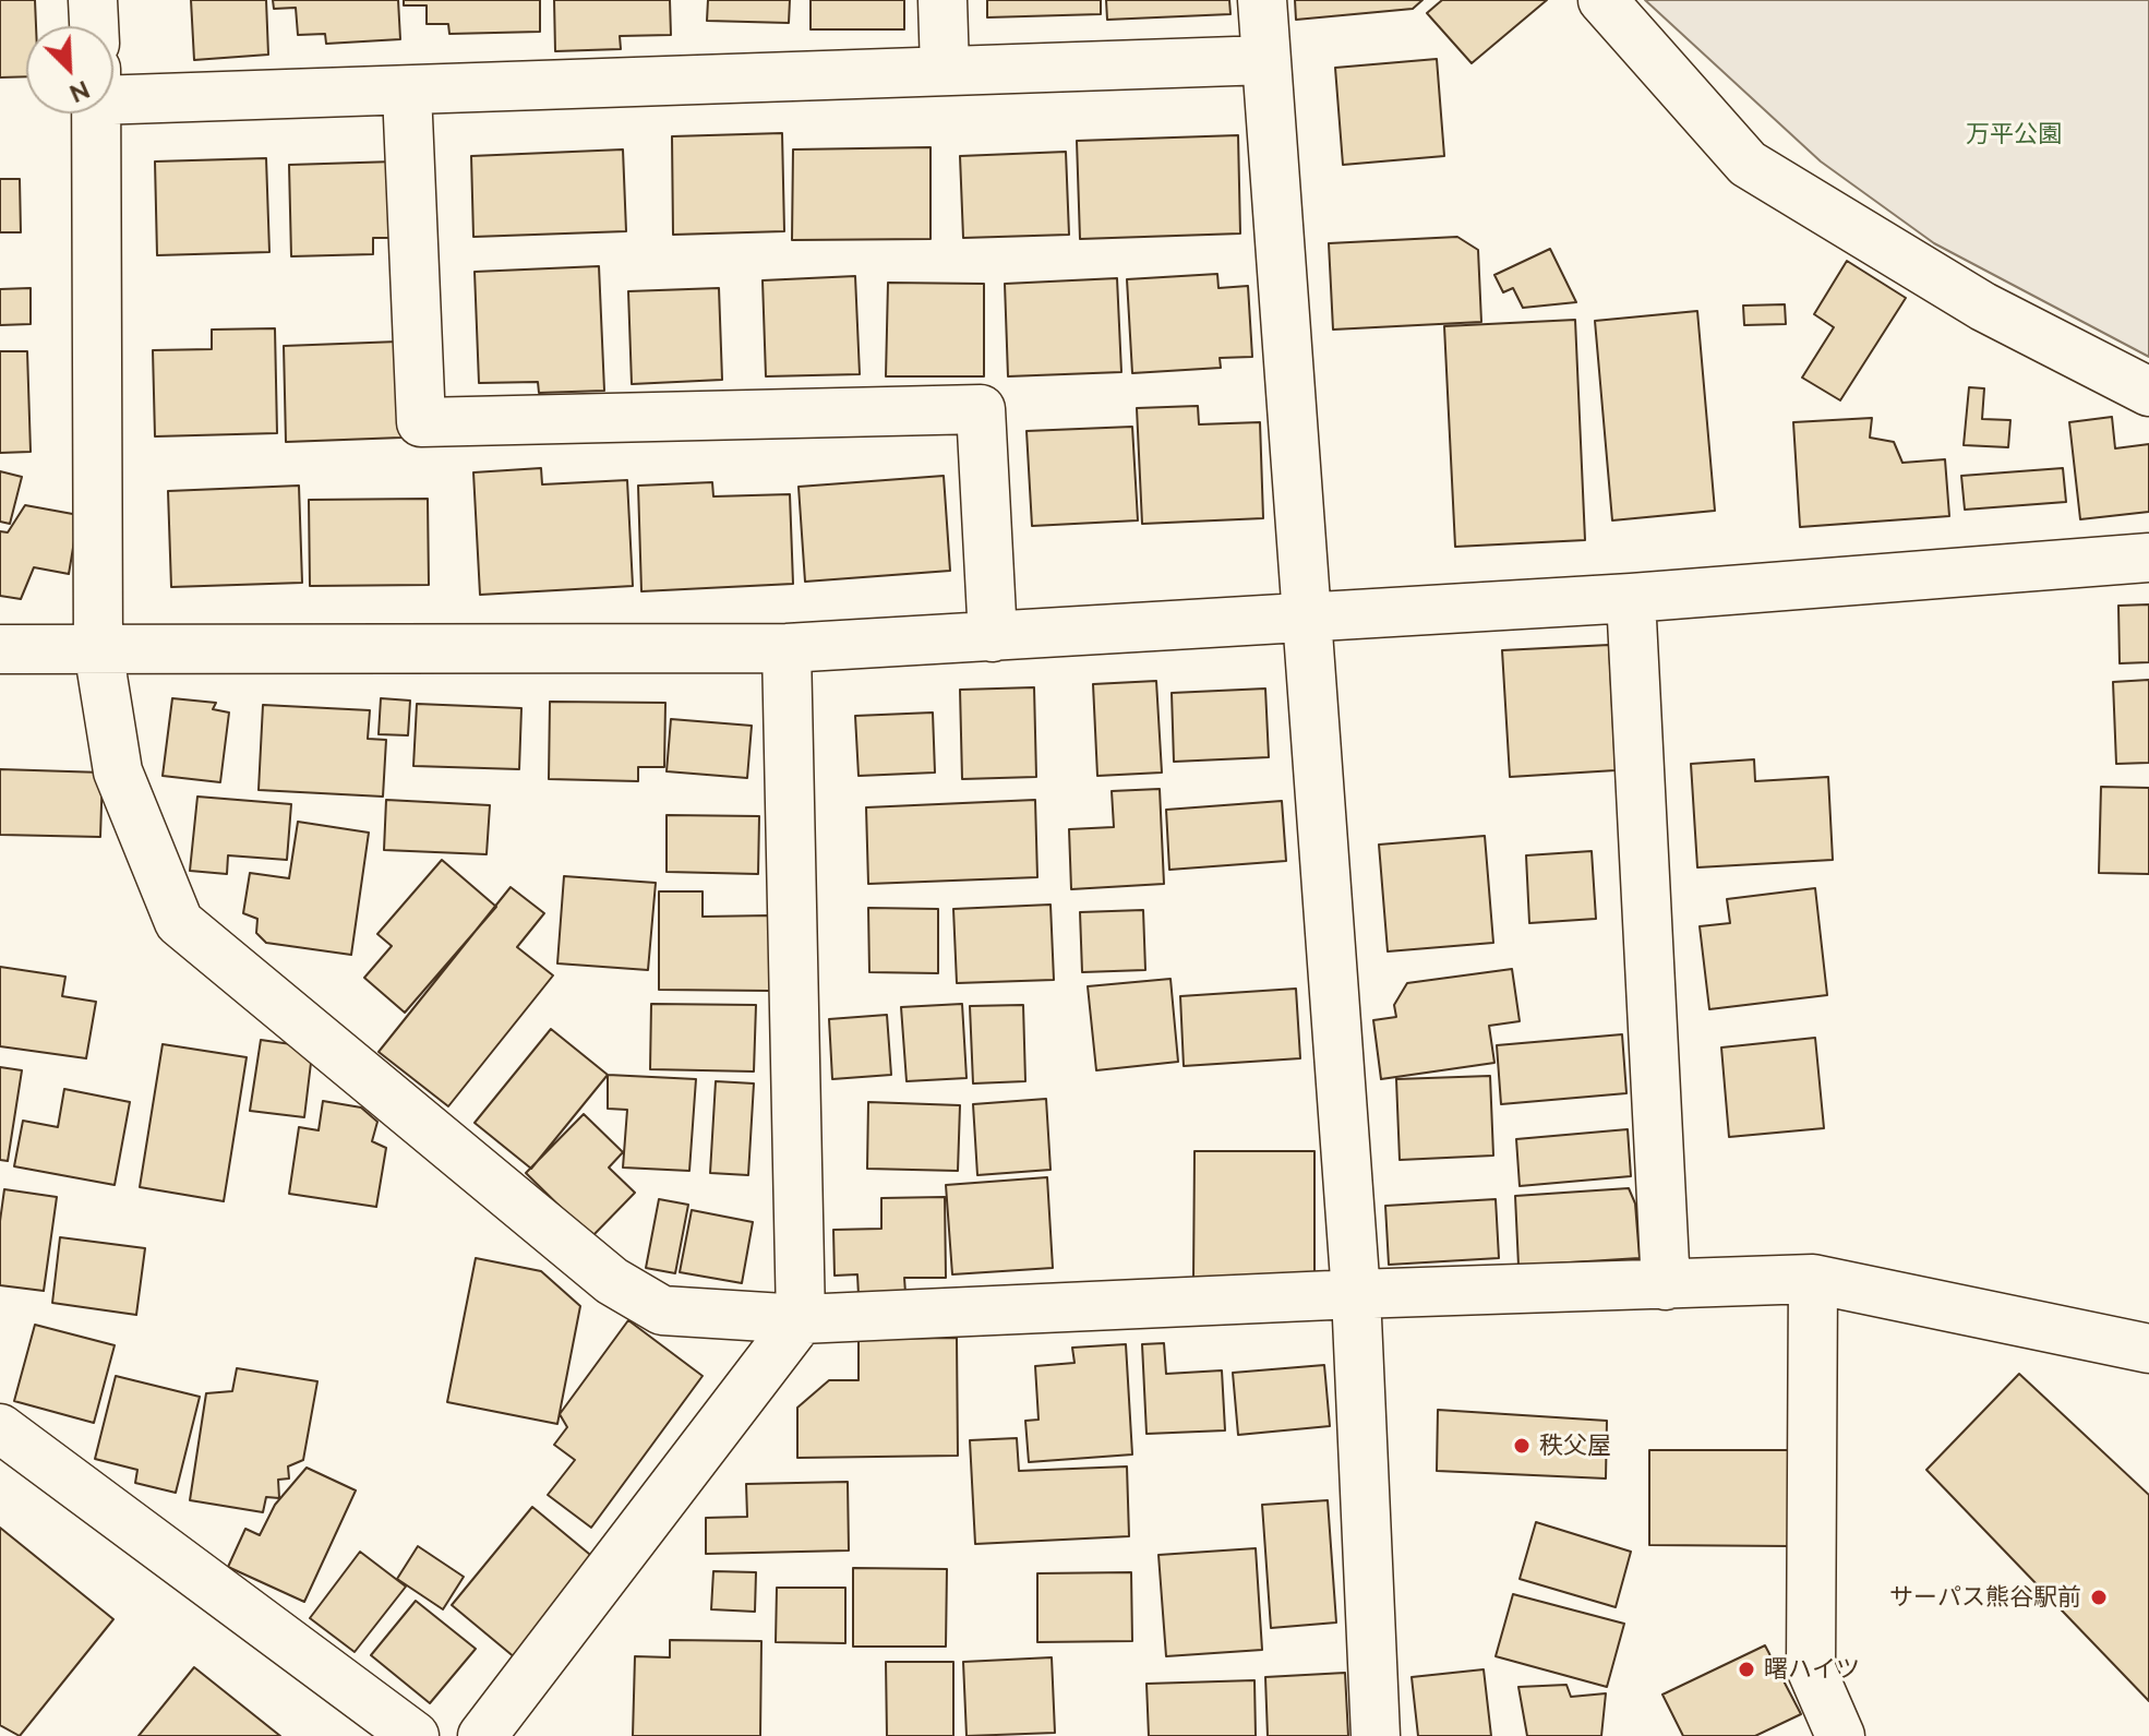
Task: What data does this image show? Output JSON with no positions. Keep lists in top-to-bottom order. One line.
{"parks":["万平公園"],"places":["秩父屋","サーパス熊谷駅前","曙ハイツ"],"north":"bottom right"}
